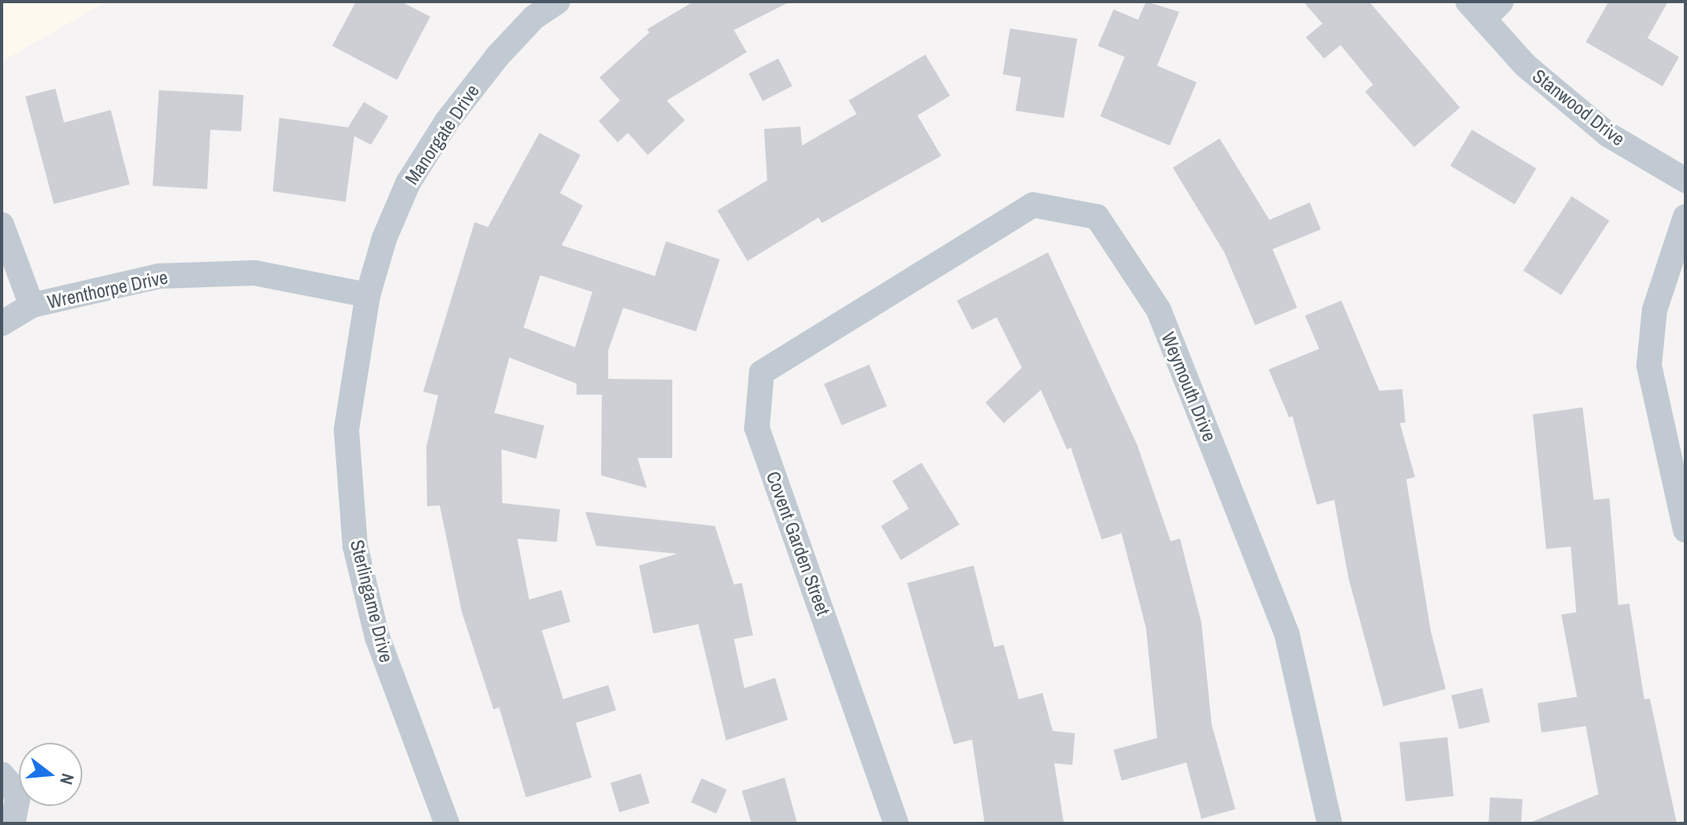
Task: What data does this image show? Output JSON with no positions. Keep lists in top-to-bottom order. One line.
{"streets":{"street":["Stanwood Drive","Manorgate Drive","Wrenthorpe Drive","Weymouth Drive","Covent Garden Street","Sterlingame Drive"]},"crossings":[["Manorgate Drive","Wrenthorpe Drive"],["Manorgate Drive","Sterlingame Drive"],["Wrenthorpe Drive","Sterlingame Drive"],["Weymouth Drive","Covent Garden Street"]],"north":"right"}
